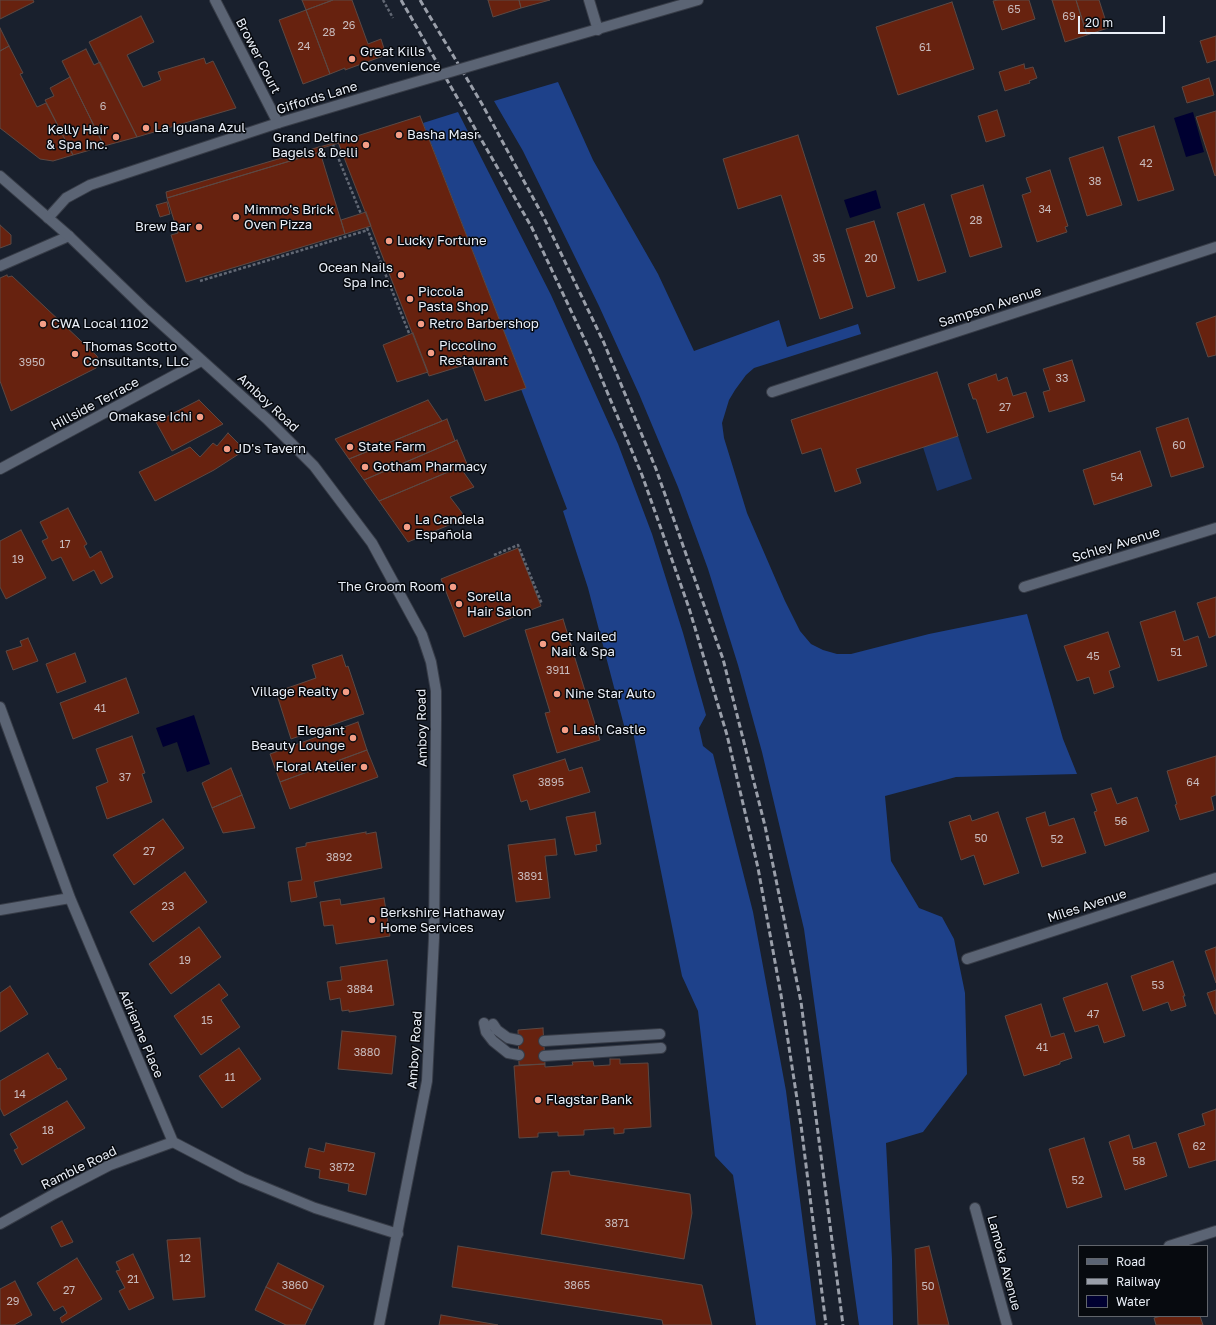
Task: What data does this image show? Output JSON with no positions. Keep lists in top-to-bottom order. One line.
{"streets":{"street":["Brower Court","Giffords Lane","Sampson Avenue","Amboy Road","Hillside Terrace","Schley Avenue","Miles Avenue","Adrienne Place","Ramble Road","Lamoka Avenue"]},"crossings":[["Brower Court","Giffords Lane"],["Giffords Lane","Amboy Road"],["Amboy Road","Hillside Terrace"],["Adrienne Place","Ramble Road"]],"places":["Great Kills Convenience","La Iguana Azul","Basha Masr","Kelly Hair & Spa Inc.","Grand Delfino Bagels & Delli","Mimmo's Brick Oven Pizza","Brew Bar","Lucky Fortune","Ocean Nails Spa Inc.","Piccola Pasta Shop","CWA Local 1102","Retro Barbershop","Piccolino Restaurant","Thomas Scotto Consultants, LLC","Omakase Ichi","State Farm","JD's Tavern","Gotham Pharmacy","La Candela Española","The Groom Room","Sorella Hair Salon","Get Nailed Nail & Spa","Village Realty","Nine Star Auto","Lash Castle","Elegant Beauty Lounge","Floral Atelier","Berkshire Hathaway Home Services","Flagstar Bank"],"house_numbers":["65","69","26","28","24","61","6","42","38","34","28","35","20","3950","33","27","60","54","17","19","51","45","3911","41","37","3895","64","56","50","52","27","3892","3891","23","19","53","3884","47","15","41","3880","11","14","18","62","58","3872","52","3871","12","21","3860","3865","50","27","29"],"legend":["Road","Railway","Water"],"scale_bar":"20 m"}
